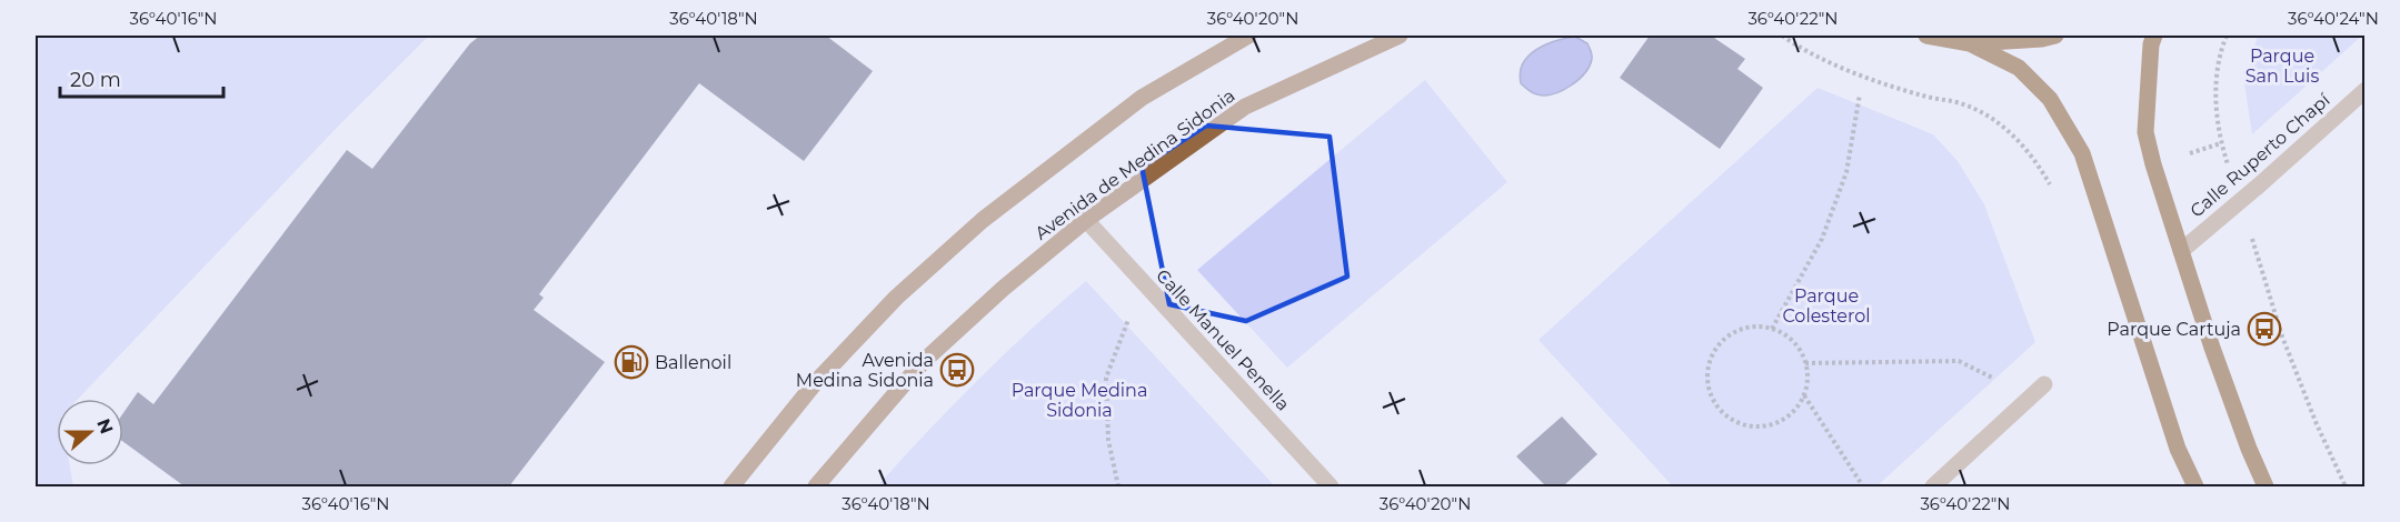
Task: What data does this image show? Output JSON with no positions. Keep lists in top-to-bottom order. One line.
{"streets":{"main road":["Avenida de Medina Sidonia"],"street":["Calle Ruperto Chapí","Calle Manuel Penella"]},"crossings":[["Avenida de Medina Sidonia","Calle Manuel Penella"]],"parks":["Parque San Luis","Parque Colesterol","Parque Medina Sidonia"],"places":{"bus stop":["Parque Cartuja","Avenida Medina Sidonia"],"fuel station":["Ballenoil"]},"scale_bar":"20 m","north":"right","coordinates":["36°40'16\"N","36°40'18\"N","36°40'20\"N","36°40'22\"N","36°40'24\"N"]}
